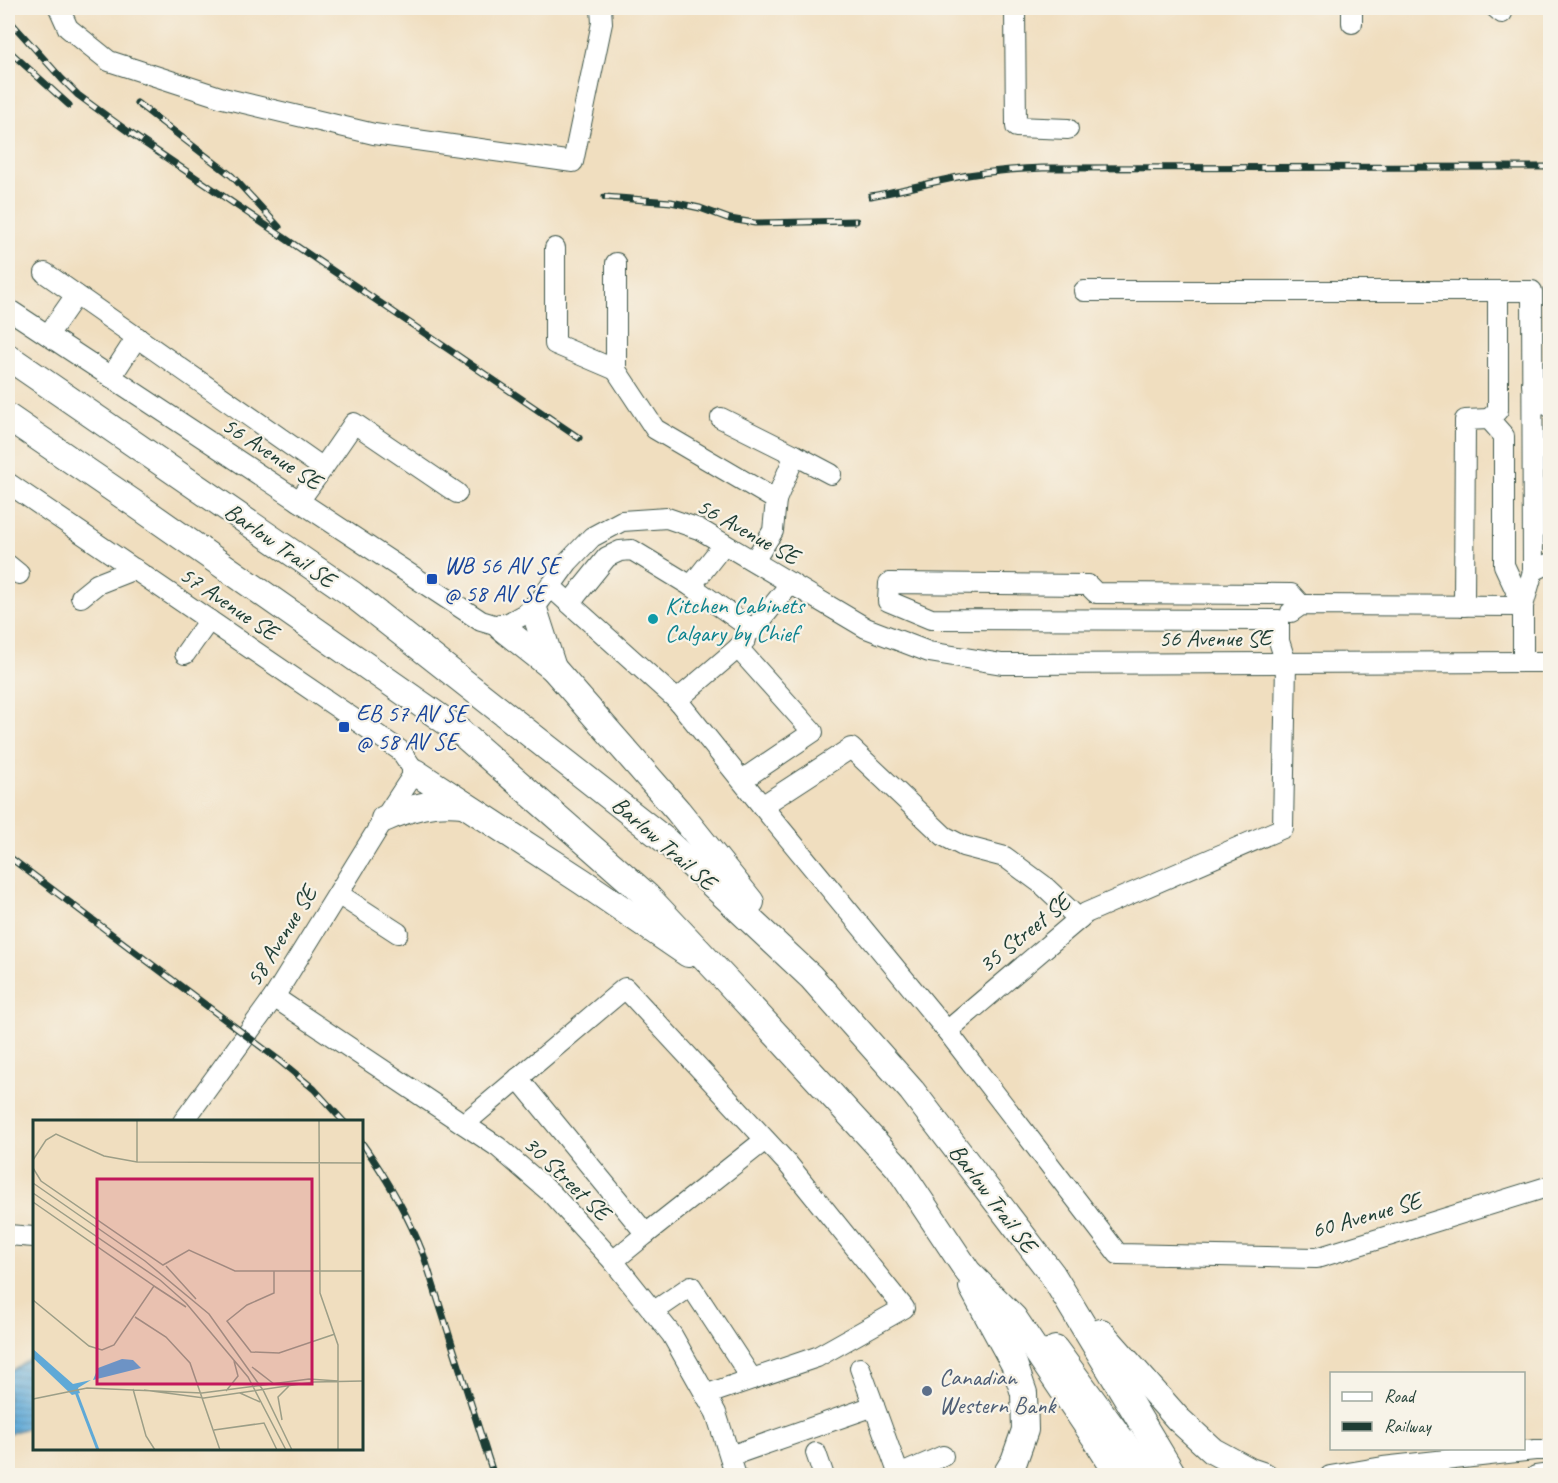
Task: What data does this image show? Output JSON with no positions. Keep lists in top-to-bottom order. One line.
{"streets":{"main road":["Barlow Trail SE"],"street":["56 Avenue SE","57 Avenue SE","35 Street SE","58 Avenue SE","30 Street SE","60 Avenue SE"]},"crossings":[["56 Avenue SE","35 Street SE"],["57 Avenue SE","58 Avenue SE"],["35 Street SE","60 Avenue SE"],["58 Avenue SE","30 Street SE"]],"places":{"transit":["WB 56 AV SE @ 58 AV SE","EB 57 AV SE @ 58 AV SE"],"other":["Kitchen Cabinets Calgary by Chief","Canadian Western Bank"]},"legend":["Road","Railway"]}
